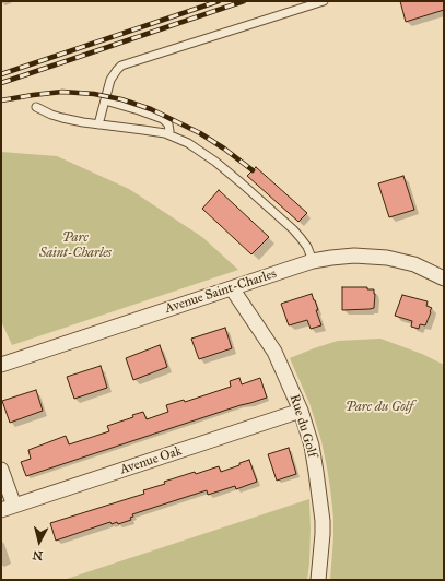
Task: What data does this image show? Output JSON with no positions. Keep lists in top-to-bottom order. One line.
{"streets":{"street":["Avenue Saint-Charles","Rue du Golf","Avenue Oak"]},"crossings":[["Avenue Saint-Charles","Rue du Golf"],["Rue du Golf","Avenue Oak"]],"parks":["Parc Saint-Charles","Parc du Golf"],"north":"bottom"}
